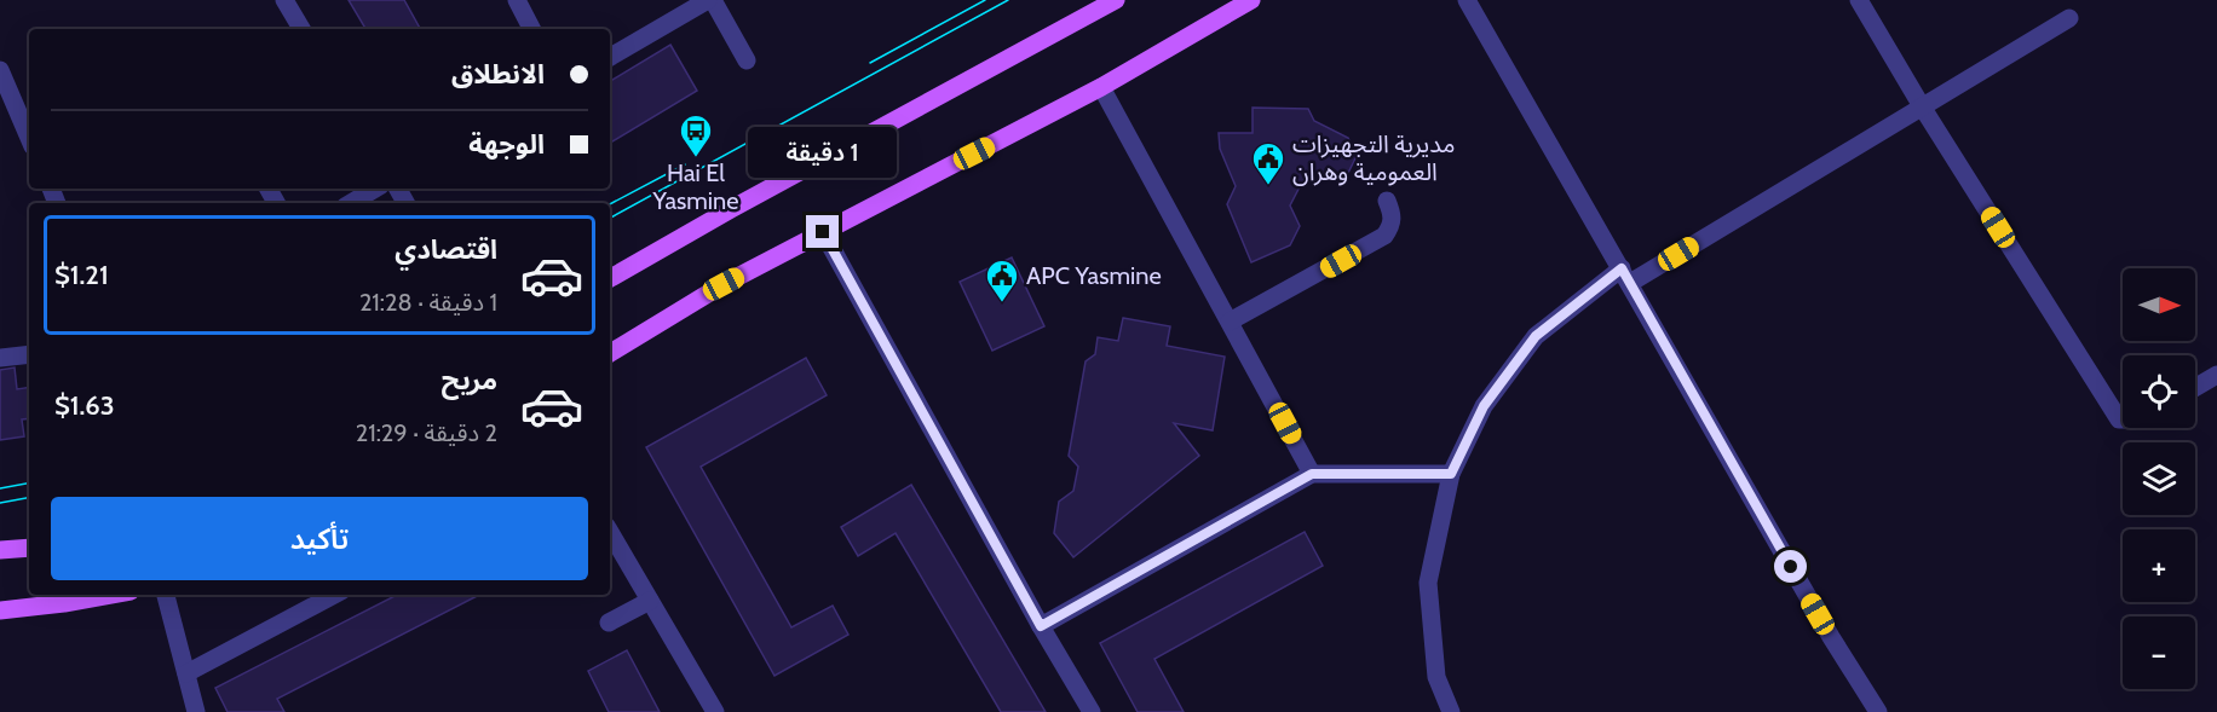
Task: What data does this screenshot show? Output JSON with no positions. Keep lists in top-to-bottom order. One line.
{"places":{"bus stop":["Hai El Yasmine"],"public building":["مديرية التجهيزات العمومية وهران","APC Yasmine"]},"north":"right","page":{"banner":["الانطلاق","الوجهة"],"bubble":"1 دقيقة","list":[{"name":"اقتصادي","note":"1 دقيقة · 21:28","value":"$1.21"},{"name":"مريح","note":"2 دقيقة · 21:29","value":"$1.63"}],"map_buttons":["+","−"],"buttons":"تأكيد"}}
